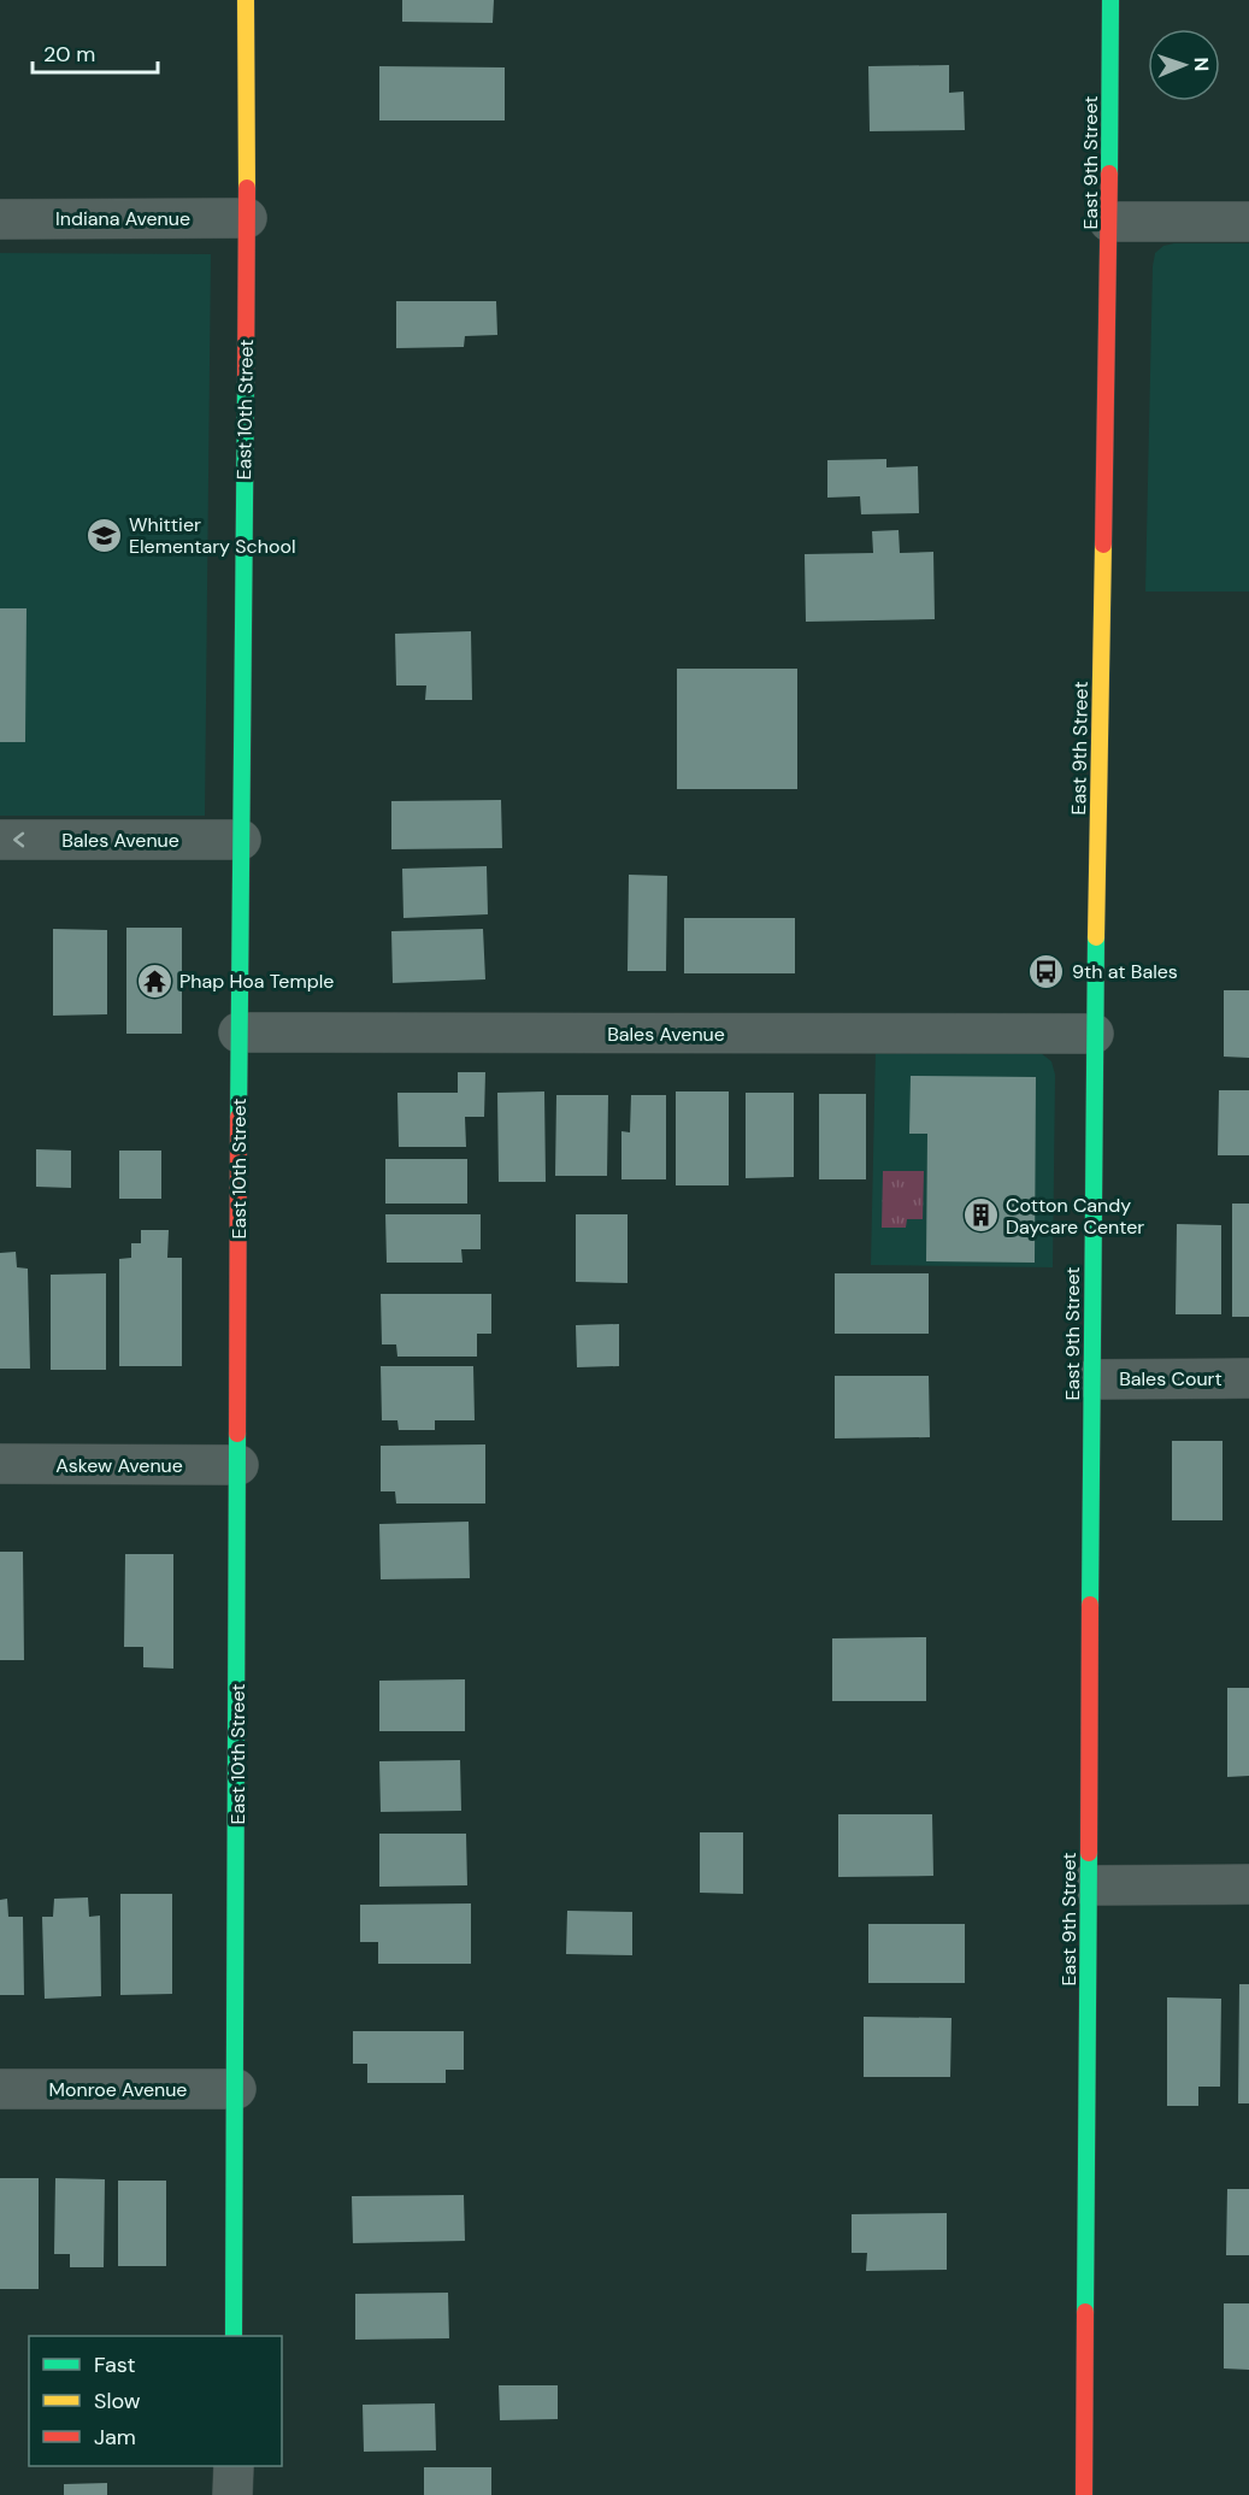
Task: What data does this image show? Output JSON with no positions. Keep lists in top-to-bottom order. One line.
{"streets":{"main road":["East 9th Street","East 10th Street"],"street":["Indiana Avenue","Bales Avenue","Bales Court","Askew Avenue","Monroe Avenue"]},"crossings":[["East 9th Street","Bales Avenue"],["East 9th Street","Bales Court"],["Indiana Avenue","East 10th Street"],["East 10th Street","Bales Avenue"],["East 10th Street","Askew Avenue"],["East 10th Street","Monroe Avenue"]],"places":{"school or university":["Whittier Elementary School"],"bus stop":["9th at Bales"],"temple":["Phap Hoa Temple"],"building":["Cotton Candy Daycare Center"]},"legend":["Fast","Slow","Jam"],"scale_bar":"20 m","north":"right"}
